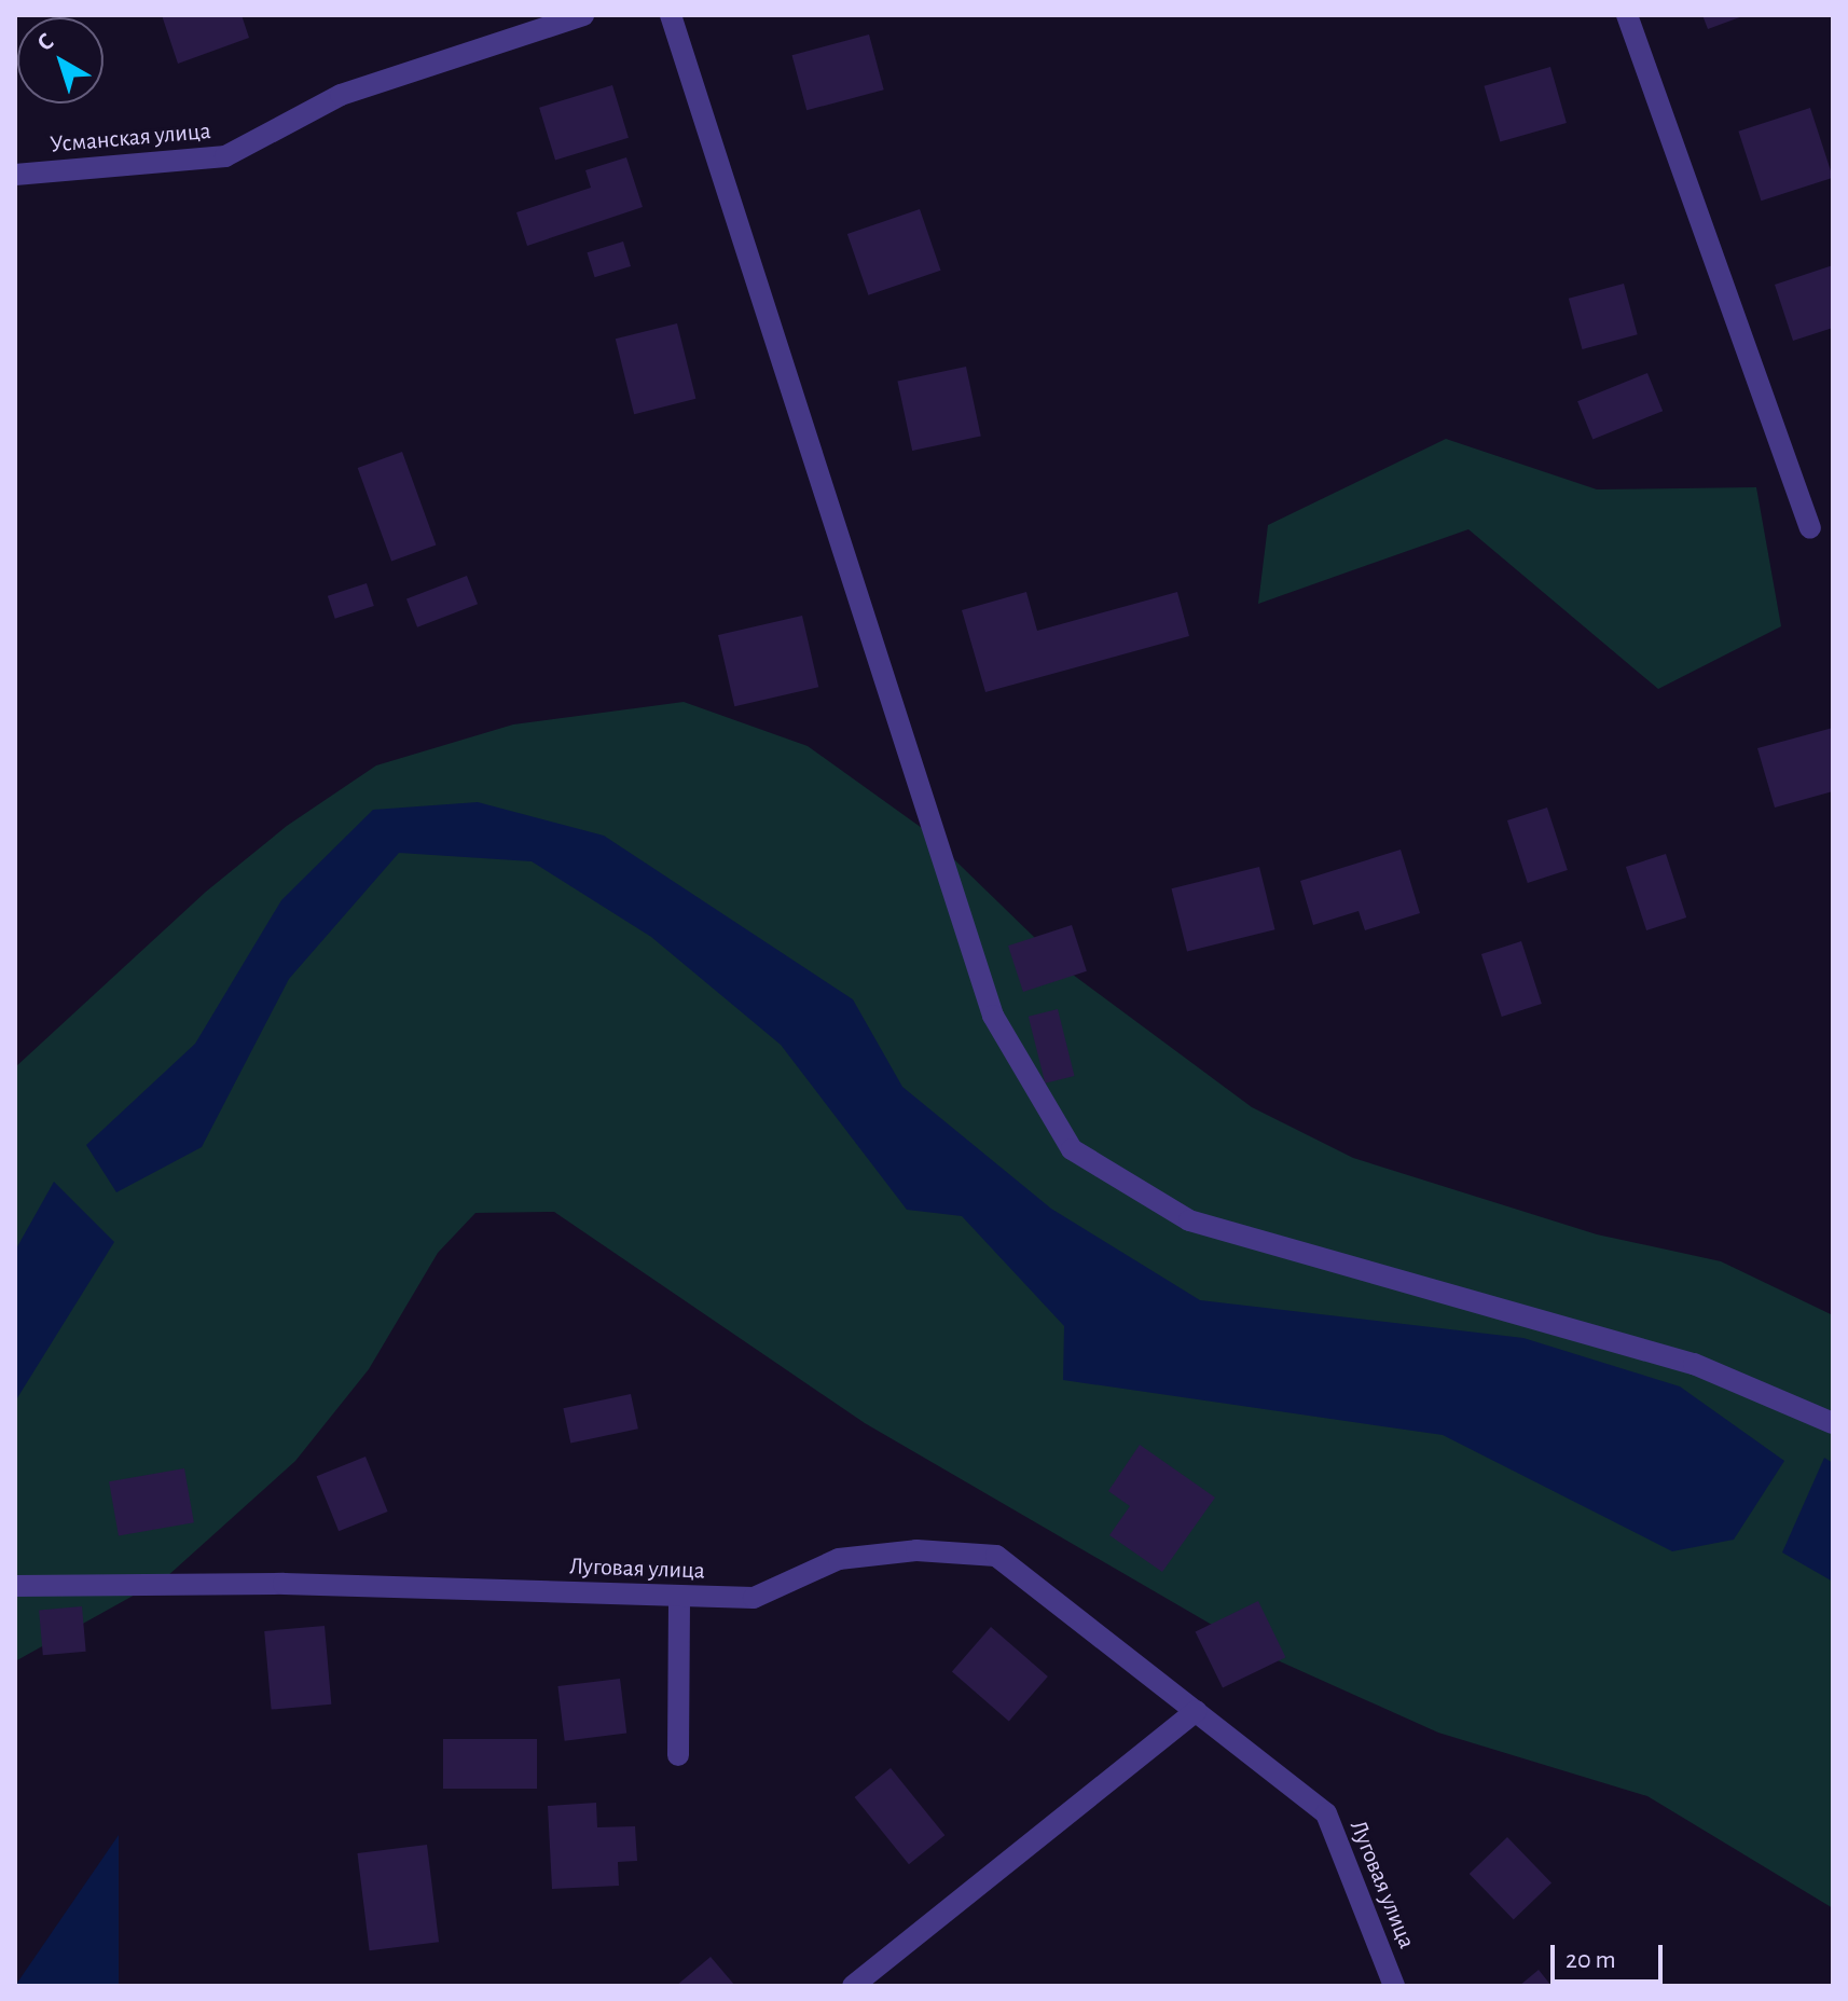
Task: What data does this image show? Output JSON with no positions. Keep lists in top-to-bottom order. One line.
{"streets":{"street":["Усманская улица","Луговая улица"]},"scale_bar":"20 m","north":"top left"}
